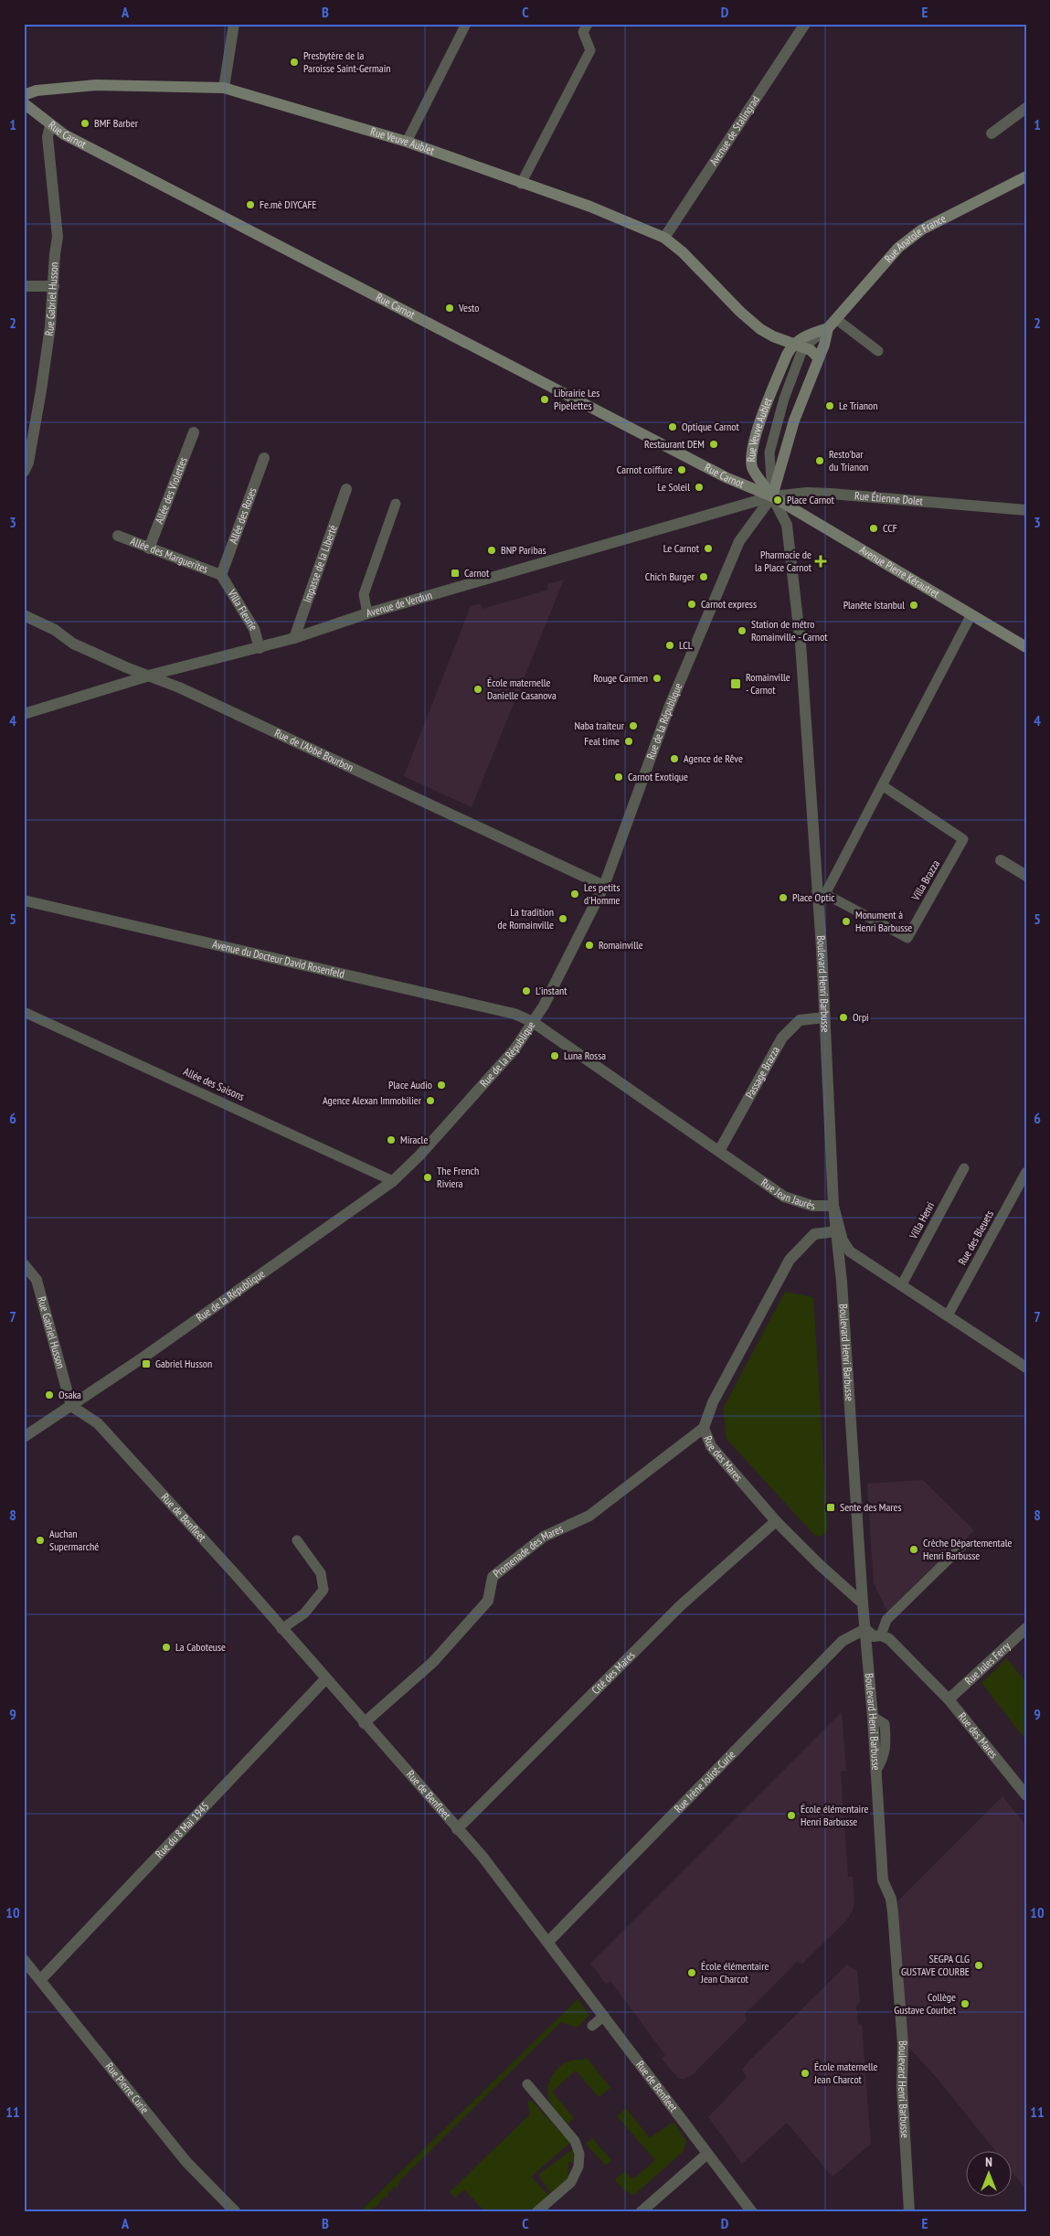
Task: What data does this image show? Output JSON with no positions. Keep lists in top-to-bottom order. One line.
{"streets":{"main road":["Rue Carnot","Rue Veuve Aublet","Rue Anatole France","Avenue Pierre Kérautret"],"street":["Avenue de Stalingrad","Rue Gabriel Husson","Allée des Violettes","Rue Étienne Dolet","Allée des Roses","Allée des Marguerites","Impasse de la Liberté","Avenue de Verdun","Villa Fleurie","Rue de la République","Rue de l'Abbé Bourbon","Avenue du Docteur David Rosenfeld","Boulevard Henri Barbusse","Passage Brazza","Rue Jean Jaurès","Rue des Mares","Rue de Benfleet","Promenade des Mares","Rue Jules Ferry","Cité des Mares","Rue Irène Joliot-Curie","Rue du 8 Mai 1945","Rue Pierre Curie"],"lane":["Villa Brazza","Allée des Saisons","Villa Henri","Rue des Bleuets"]},"crossings":[["Avenue de Stalingrad","Rue Veuve Aublet"],["Rue Carnot","Rue Veuve Aublet"],["Rue Carnot","Rue Anatole France"],["Rue Carnot","Rue Gabriel Husson"],["Rue Carnot","Rue Étienne Dolet"],["Rue Carnot","Avenue Pierre Kérautret"],["Rue Carnot","Avenue de Verdun"],["Rue Carnot","Rue de la République"],["Rue Carnot","Boulevard Henri Barbusse"],["Rue Veuve Aublet","Rue Anatole France"],["Rue Veuve Aublet","Rue Étienne Dolet"],["Rue Veuve Aublet","Avenue Pierre Kérautret"],["Rue Veuve Aublet","Avenue de Verdun"],["Rue Veuve Aublet","Rue de la République"],["Rue Veuve Aublet","Boulevard Henri Barbusse"],["Rue Anatole France","Rue Étienne Dolet"],["Rue Anatole France","Avenue Pierre Kérautret"],["Rue Anatole France","Avenue de Verdun"],["Rue Anatole France","Rue de la République"],["Rue Anatole France","Boulevard Henri Barbusse"],["Rue Gabriel Husson","Rue de la République"],["Rue Gabriel Husson","Rue de Benfleet"],["Allée des Violettes","Allée des Marguerites"],["Rue Étienne Dolet","Avenue Pierre Kérautret"],["Rue Étienne Dolet","Avenue de Verdun"],["Rue Étienne Dolet","Rue de la République"],["Rue Étienne Dolet","Boulevard Henri Barbusse"],["Allée des Roses","Allée des Marguerites"],["Allée des Roses","Villa Fleurie"],["Allée des Marguerites","Villa Fleurie"],["Impasse de la Liberté","Avenue de Verdun"],["Avenue Pierre Kérautret","Avenue de Verdun"],["Avenue Pierre Kérautret","Rue de la République"],["Avenue Pierre Kérautret","Boulevard Henri Barbusse"],["Avenue de Verdun","Villa Fleurie"],["Avenue de Verdun","Rue de la République"],["Avenue de Verdun","Rue de l'Abbé Bourbon"],["Avenue de Verdun","Boulevard Henri Barbusse"],["Rue de la République","Rue de l'Abbé Bourbon"],["Rue de la République","Avenue du Docteur David Rosenfeld"],["Rue de la République","Boulevard Henri Barbusse"],["Rue de la République","Allée des Saisons"],["Rue de la République","Rue Jean Jaurès"],["Rue de la République","Rue de Benfleet"],["Villa Brazza","Boulevard Henri Barbusse"],["Avenue du Docteur David Rosenfeld","Rue Jean Jaurès"],["Boulevard Henri Barbusse","Passage Brazza"],["Boulevard Henri Barbusse","Rue Jean Jaurès"],["Boulevard Henri Barbusse","Rue des Mares"],["Boulevard Henri Barbusse","Rue Irène Joliot-Curie"],["Passage Brazza","Rue Jean Jaurès"],["Rue des Mares","Promenade des Mares"],["Rue des Mares","Rue Jules Ferry"],["Rue des Mares","Cité des Mares"],["Rue des Mares","Rue Irène Joliot-Curie"],["Rue de Benfleet","Promenade des Mares"],["Rue de Benfleet","Cité des Mares"],["Rue de Benfleet","Rue Irène Joliot-Curie"],["Rue de Benfleet","Rue du 8 Mai 1945"],["Rue du 8 Mai 1945","Rue Pierre Curie"]],"places":{"other":["Presbytère de la Paroisse Saint-Germain","BMF Barber","Fe.mè DIYCAFE","Vesto","Librairie Les Pipelettes","Le Trianon","Optique Carnot","Restaurant DEM","Resto'bar du Trianon","Carnot coiffure","Le Soleil","Place Carnot","CCF","Le Carnot","BNP Paribas","Chic’n Burger","Carnot express","Planète Istanbul","Station de métro Romainville - Carnot","LCL","Rouge Carmen","École maternelle Danielle Casanova","Naba traiteur","Feal time","Agence de Rêve","Carnot Exotique","Les petits d'Homme","Place Optic","La tradition de Romainville","Monument à Henri Barbusse","Romainville","L'instant","Orpi","Luna Rossa","Place Audio","Agence Alexan Immobilier","Miracle","The French Riviera","Osaka","Auchan Supermarché","Crèche Départementale Henri Barbusse","La Caboteuse","École élémentaire Henri Barbusse","SEGPA CLG GUSTAVE COURBE","École élémentaire Jean Charcot","Collège Gustave Courbet","École maternelle Jean Charcot"],"health":["Pharmacie de la Place Carnot"],"transit":["Carnot","Romainville - Carnot","Gabriel Husson","Sente des Mares"]},"north":"top","grid":{"columns":["A","B","C","D","E"],"rows":["1","2","3","4","5","6","7","8","9","10","11"]}}
